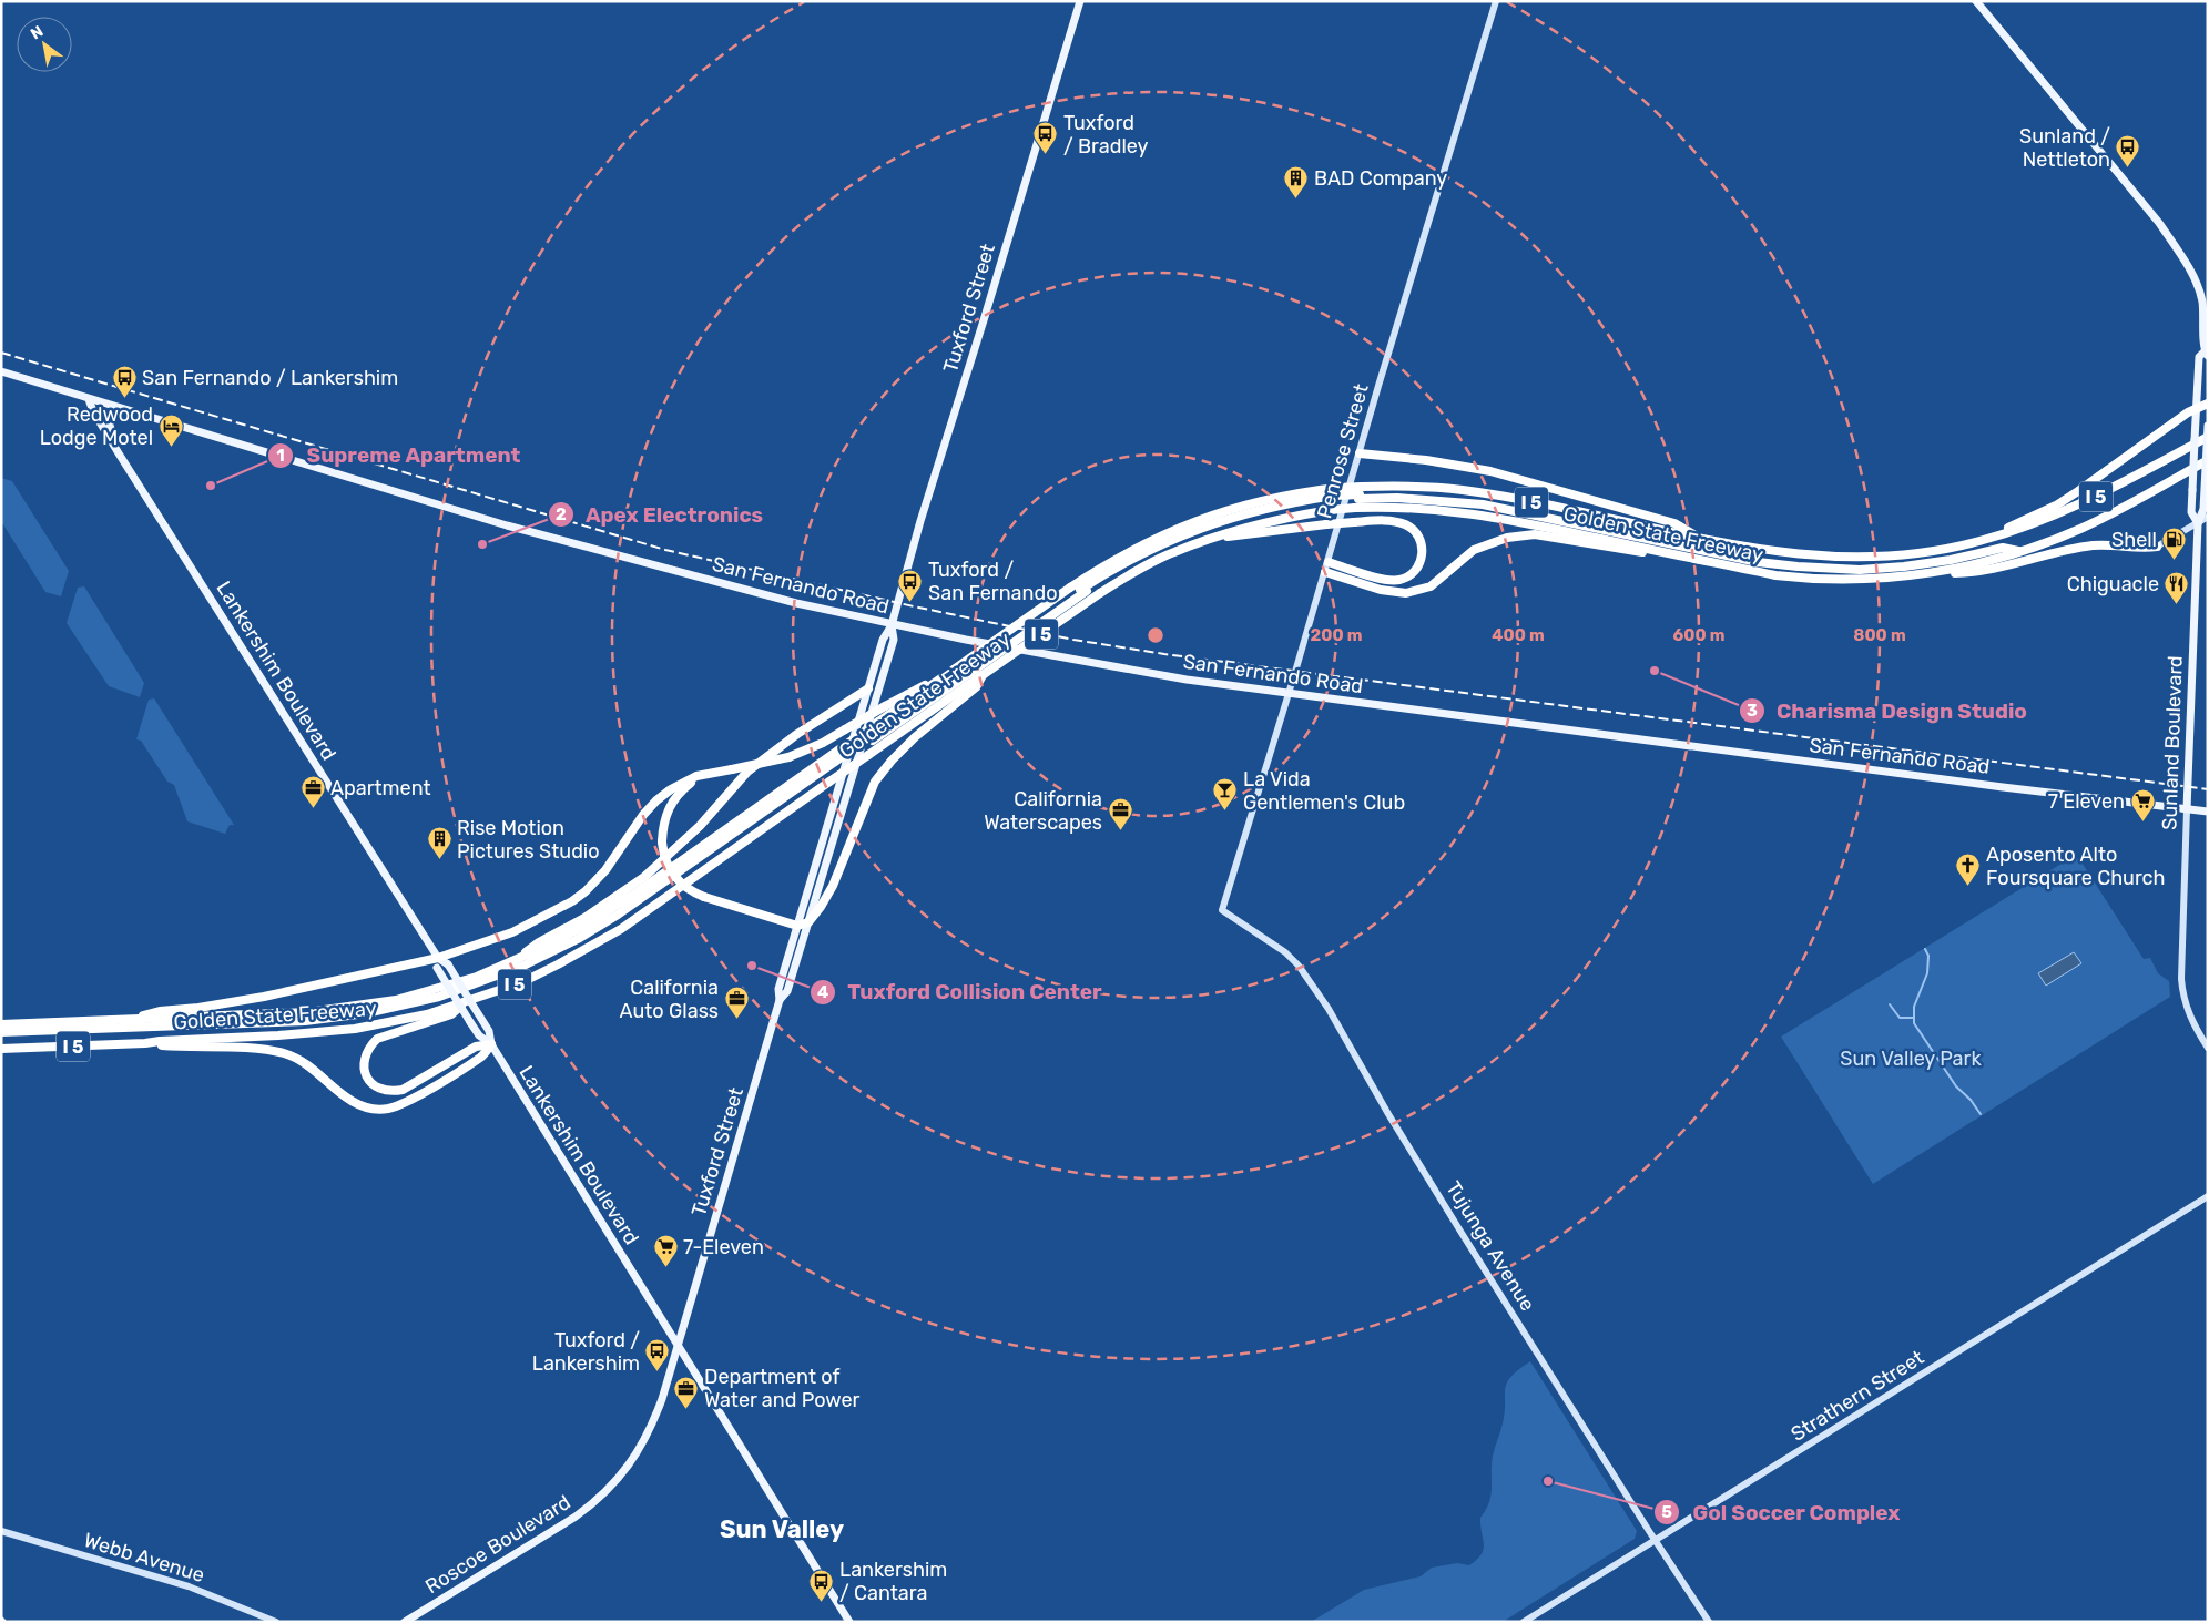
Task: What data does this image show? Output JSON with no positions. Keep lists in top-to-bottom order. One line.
{"streets":{"highway":["I 5","Golden State Freeway"],"main road":["Tuxford Street","Penrose Street","San Fernando Road","Lankershim Boulevard","Sunland Boulevard","Tujunga Avenue","Strathern Street","Roscoe Boulevard","Webb Avenue"]},"crossings":[["Tuxford Street","San Fernando Road"],["Tuxford Street","Lankershim Boulevard"],["Tuxford Street","Roscoe Boulevard"],["Penrose Street","San Fernando Road"],["Penrose Street","Tujunga Avenue"],["San Fernando Road","Lankershim Boulevard"],["San Fernando Road","Sunland Boulevard"],["Tujunga Avenue","Strathern Street"]],"districts":["Sun Valley"],"parks":["Sun Valley Park"],"places":{"bus stop":["Tuxford / Bradley","Sunland / Nettleton","San Fernando / Lankershim","Tuxford / San Fernando","Tuxford / Lankershim","Lankershim / Cantara"],"building":["BAD Company","Rise Motion Pictures Studio"],"hotel":["Redwood Lodge Motel"],"other":["Supreme Apartment","Apex Electronics","Charisma Design Studio","Tuxford Collision Center","Gol Soccer Complex"],"fuel station":["Shell"],"restaurant":["Chiguacle"],"office":["Apartment","California Waterscapes","California Auto Glass","Department of Water and Power"],"bar":["La Vida Gentlemen's Club"],"supermarket":["7 Eleven","7-Eleven"],"church":["Aposento Alto Foursquare Church"]},"north":"top left","rings":["200 m","400 m","600 m","800 m"]}
